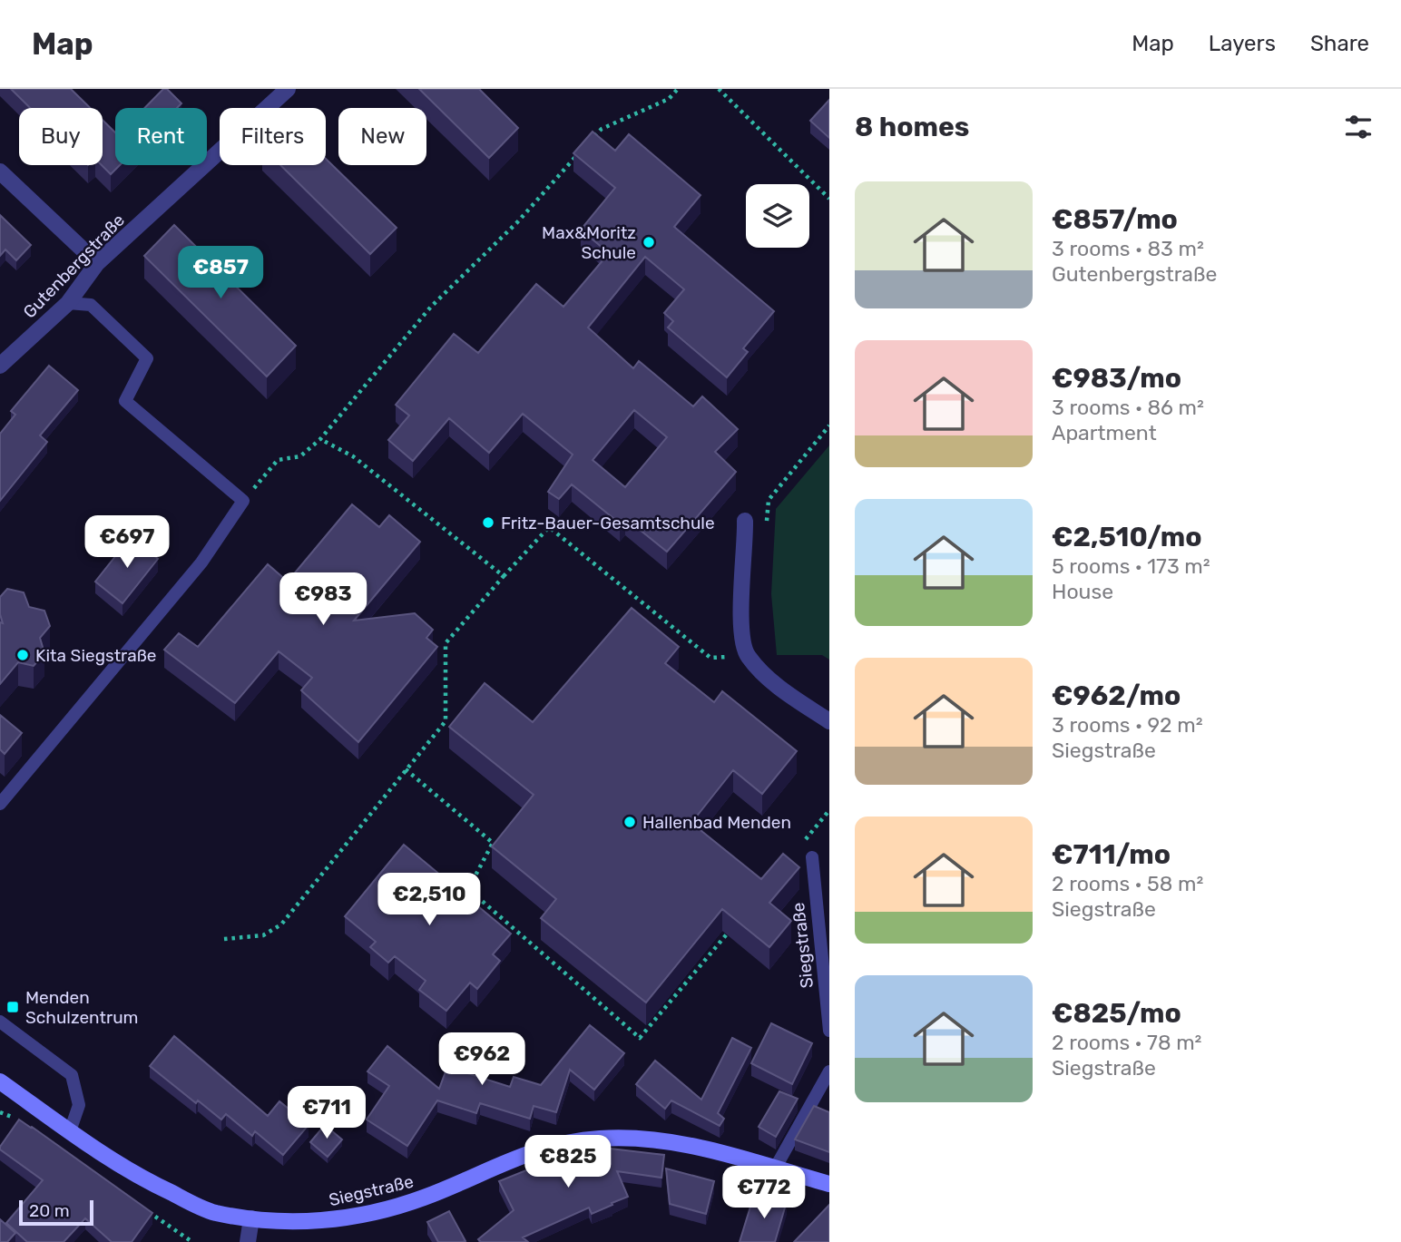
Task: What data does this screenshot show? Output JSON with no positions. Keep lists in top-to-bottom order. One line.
{"streets":{"main road":["Siegstraße"],"street":["Gutenbergstraße"]},"places":{"other":["Max&Moritz Schule","Fritz-Bauer-Gesamtschule","Kita Siegstraße","Hallenbad Menden"],"transit":["Menden Schulzentrum"]},"scale_bar":"20 m","page":{"header":"Map","nav":["Map","Layers","Share"],"heading":"8 homes","chip":["Buy","Rent","Filters","New"],"list":[{"name":"€857/mo","note":"3 rooms · 83 m² · Gutenbergstraße"},{"name":"€983/mo","note":"3 rooms · 86 m² · Apartment"},{"name":"€2,510/mo","note":"5 rooms · 173 m² · House"},{"name":"€962/mo","note":"3 rooms · 92 m² · Siegstraße"},{"name":"€711/mo","note":"2 rooms · 58 m² · Siegstraße"},{"name":"€825/mo","note":"2 rooms · 78 m² · Siegstraße"}],"price":["€857","€697","€983","€2,510","€962","€711","€825","€772"],"scale":"20 m"}}
